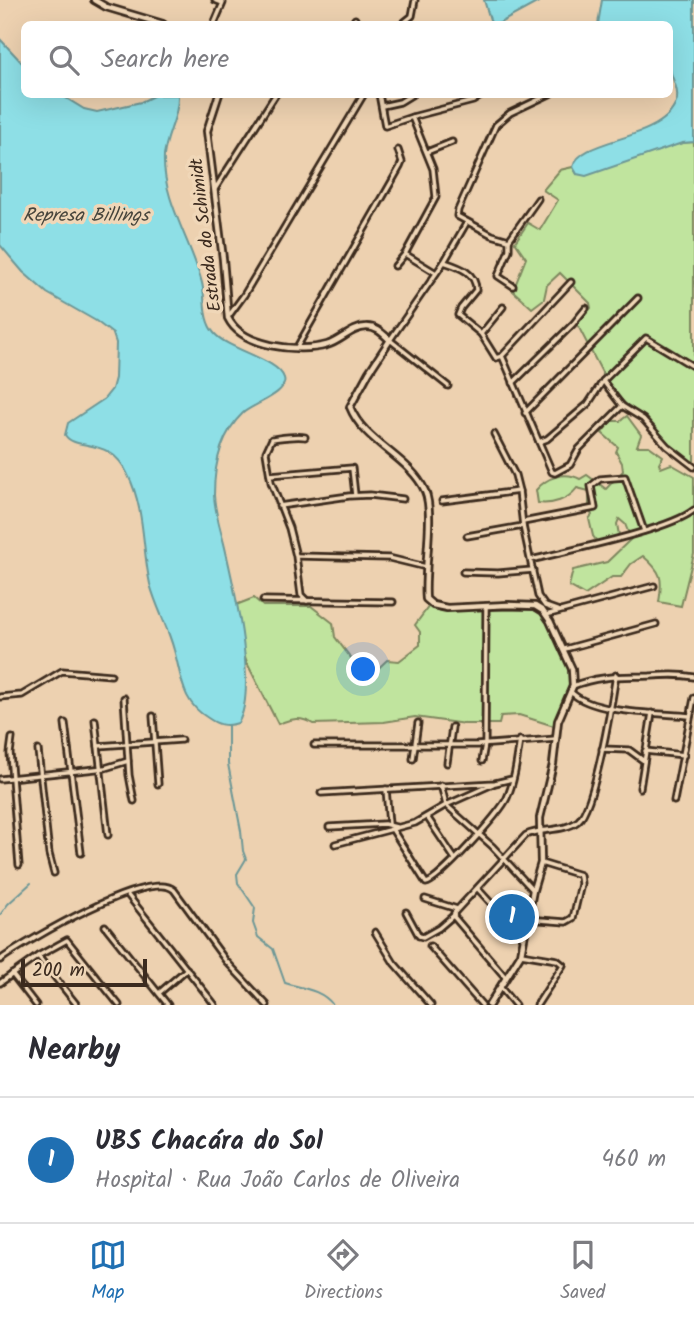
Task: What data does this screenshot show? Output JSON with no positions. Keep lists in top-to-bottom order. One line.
{"streets":{"street":["Estrada do Schimidt"]},"water":["Represa Billings"],"scale_bar":"200 m","page":{"search":"Search here","pins":"1","scale":"200 m","heading":"Nearby","list":[{"mark":"1","name":"UBS Chacára do Sol","note":"Hospital · Rua João Carlos de Oliveira","value":"460 m"}],"nav":["Map","Directions","Saved"]}}
